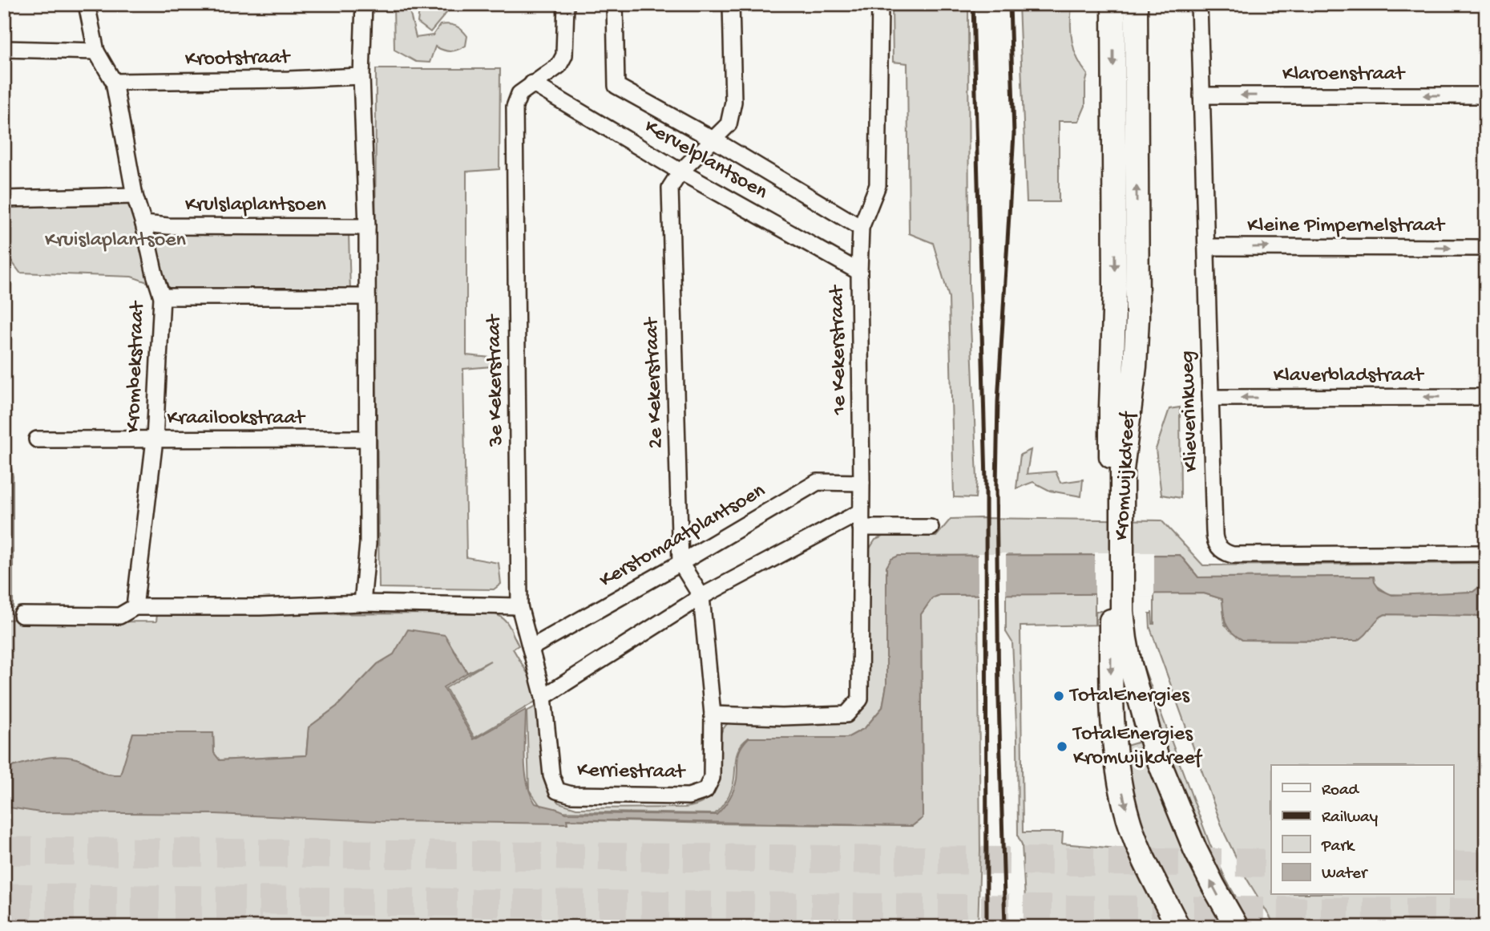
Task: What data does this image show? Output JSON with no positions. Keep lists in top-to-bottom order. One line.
{"streets":{"main road":["Kromwijkdreef"],"street":["Krootstraat","Klaroenstraat","Kervelplantsoen","Krulslaplantsoen","Kleine Pimpernelstraat","1e Kekerstraat","Krombekstraat","Klaverbladstraat","3e Kekerstraat","2e Kekerstraat","Klieverinkweg","Kraailookstraat","Kerstomaatplantsoen","Kerriestraat"]},"crossings":[["Krootstraat","Krombekstraat"],["Klaroenstraat","Klieverinkweg"],["Kervelplantsoen","1e Kekerstraat"],["Kervelplantsoen","3e Kekerstraat"],["Kervelplantsoen","2e Kekerstraat"],["Krulslaplantsoen","Krombekstraat"],["Kleine Pimpernelstraat","Klieverinkweg"],["1e Kekerstraat","Kerstomaatplantsoen"],["1e Kekerstraat","Kerriestraat"],["Krombekstraat","Kraailookstraat"],["Klaverbladstraat","Klieverinkweg"],["3e Kekerstraat","Kerstomaatplantsoen"],["3e Kekerstraat","Kerriestraat"],["2e Kekerstraat","Kerstomaatplantsoen"]],"one_way":["Klaroenstraat","Kleine Pimpernelstraat","Klaverbladstraat"],"parks":["Kruislaplantsoen"],"places":["TotalEnergies","TotalEnergies Kromwijkdreef"],"legend":["Road","Railway","Park","Water"]}
